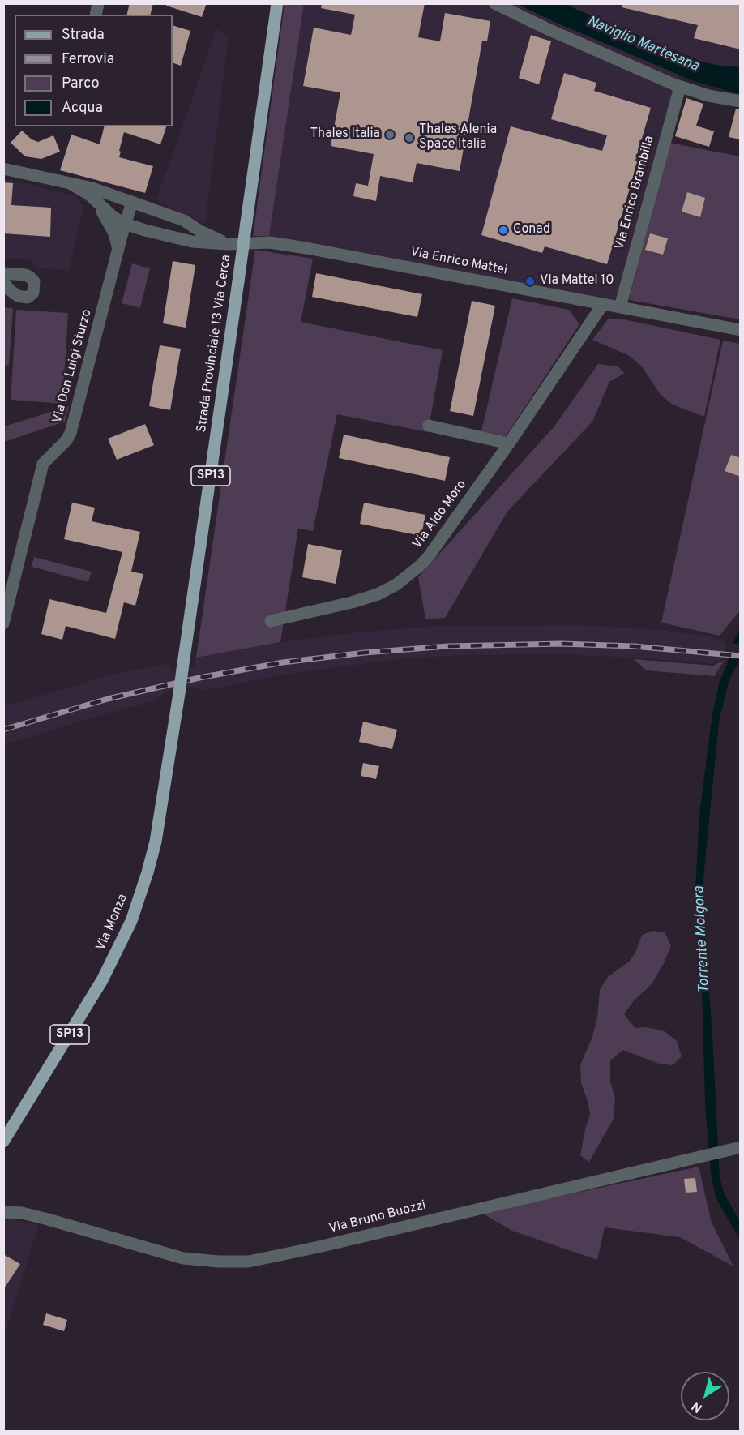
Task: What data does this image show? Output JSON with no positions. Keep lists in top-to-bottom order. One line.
{"streets":{"main road":["Strada Provinciale 13 Via Cerca","SP13","Via Monza"],"street":["Via Enrico Brambilla","Via Enrico Mattei","Via Don Luigi Sturzo","Via Aldo Moro","Via Bruno Buozzi"]},"crossings":[["Via Enrico Brambilla","Via Enrico Mattei"],["Via Enrico Mattei","Via Don Luigi Sturzo"],["Via Enrico Mattei","Via Aldo Moro"],["Strada Provinciale 13 Via Cerca","Via Monza"]],"water":["Naviglio Martesana","Torrente Molgora"],"places":["Thales Italia","Thales Alenia Space Italia","Conad","Via Mattei 10"],"legend":["Strada","Ferrovia","Parco","Acqua"],"north":"bottom left"}
